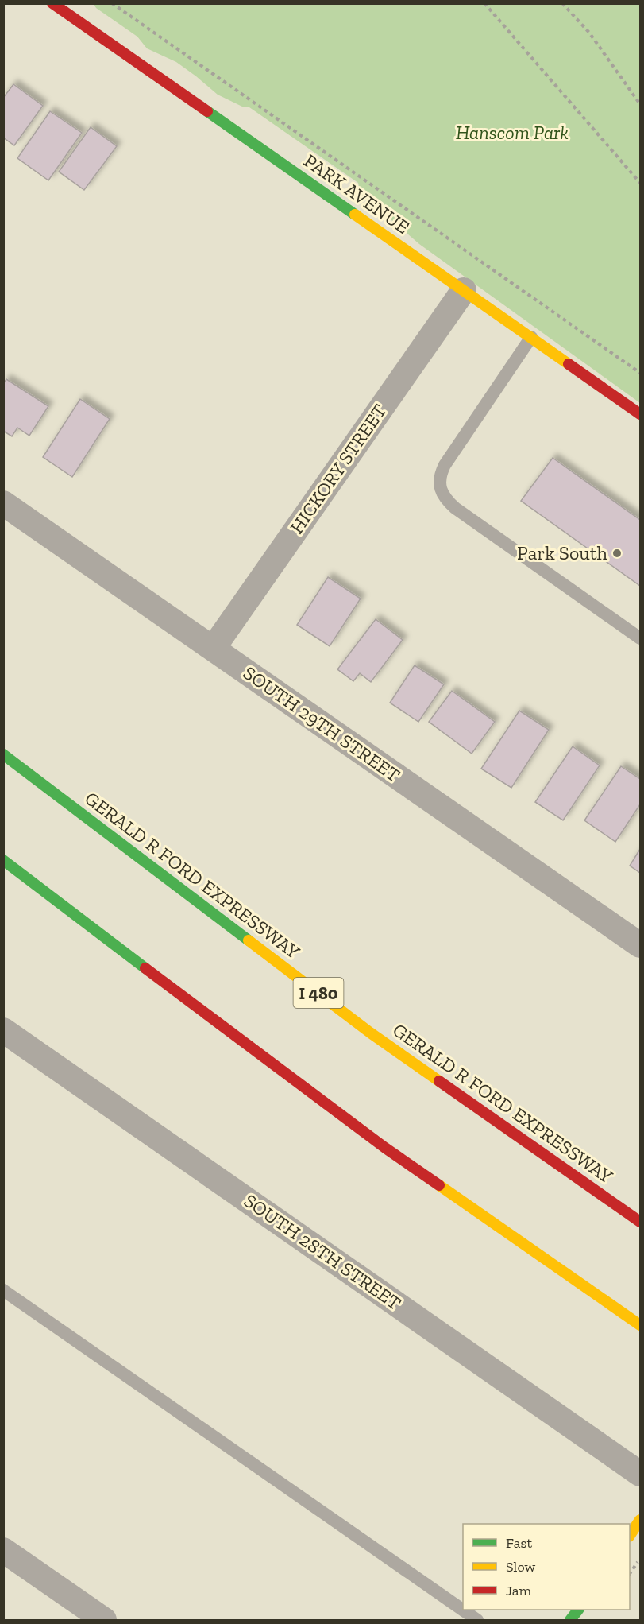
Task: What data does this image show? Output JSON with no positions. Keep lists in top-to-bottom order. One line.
{"streets":{"main road":["PARK AVENUE","GERALD R FORD EXPRESSWAY","I 480"],"street":["HICKORY STREET","SOUTH 29TH STREET","SOUTH 28TH STREET"]},"crossings":[["PARK AVENUE","HICKORY STREET"],["HICKORY STREET","SOUTH 29TH STREET"]],"parks":["Hanscom Park"],"places":["Park South"],"legend":["Fast","Slow","Jam"]}
